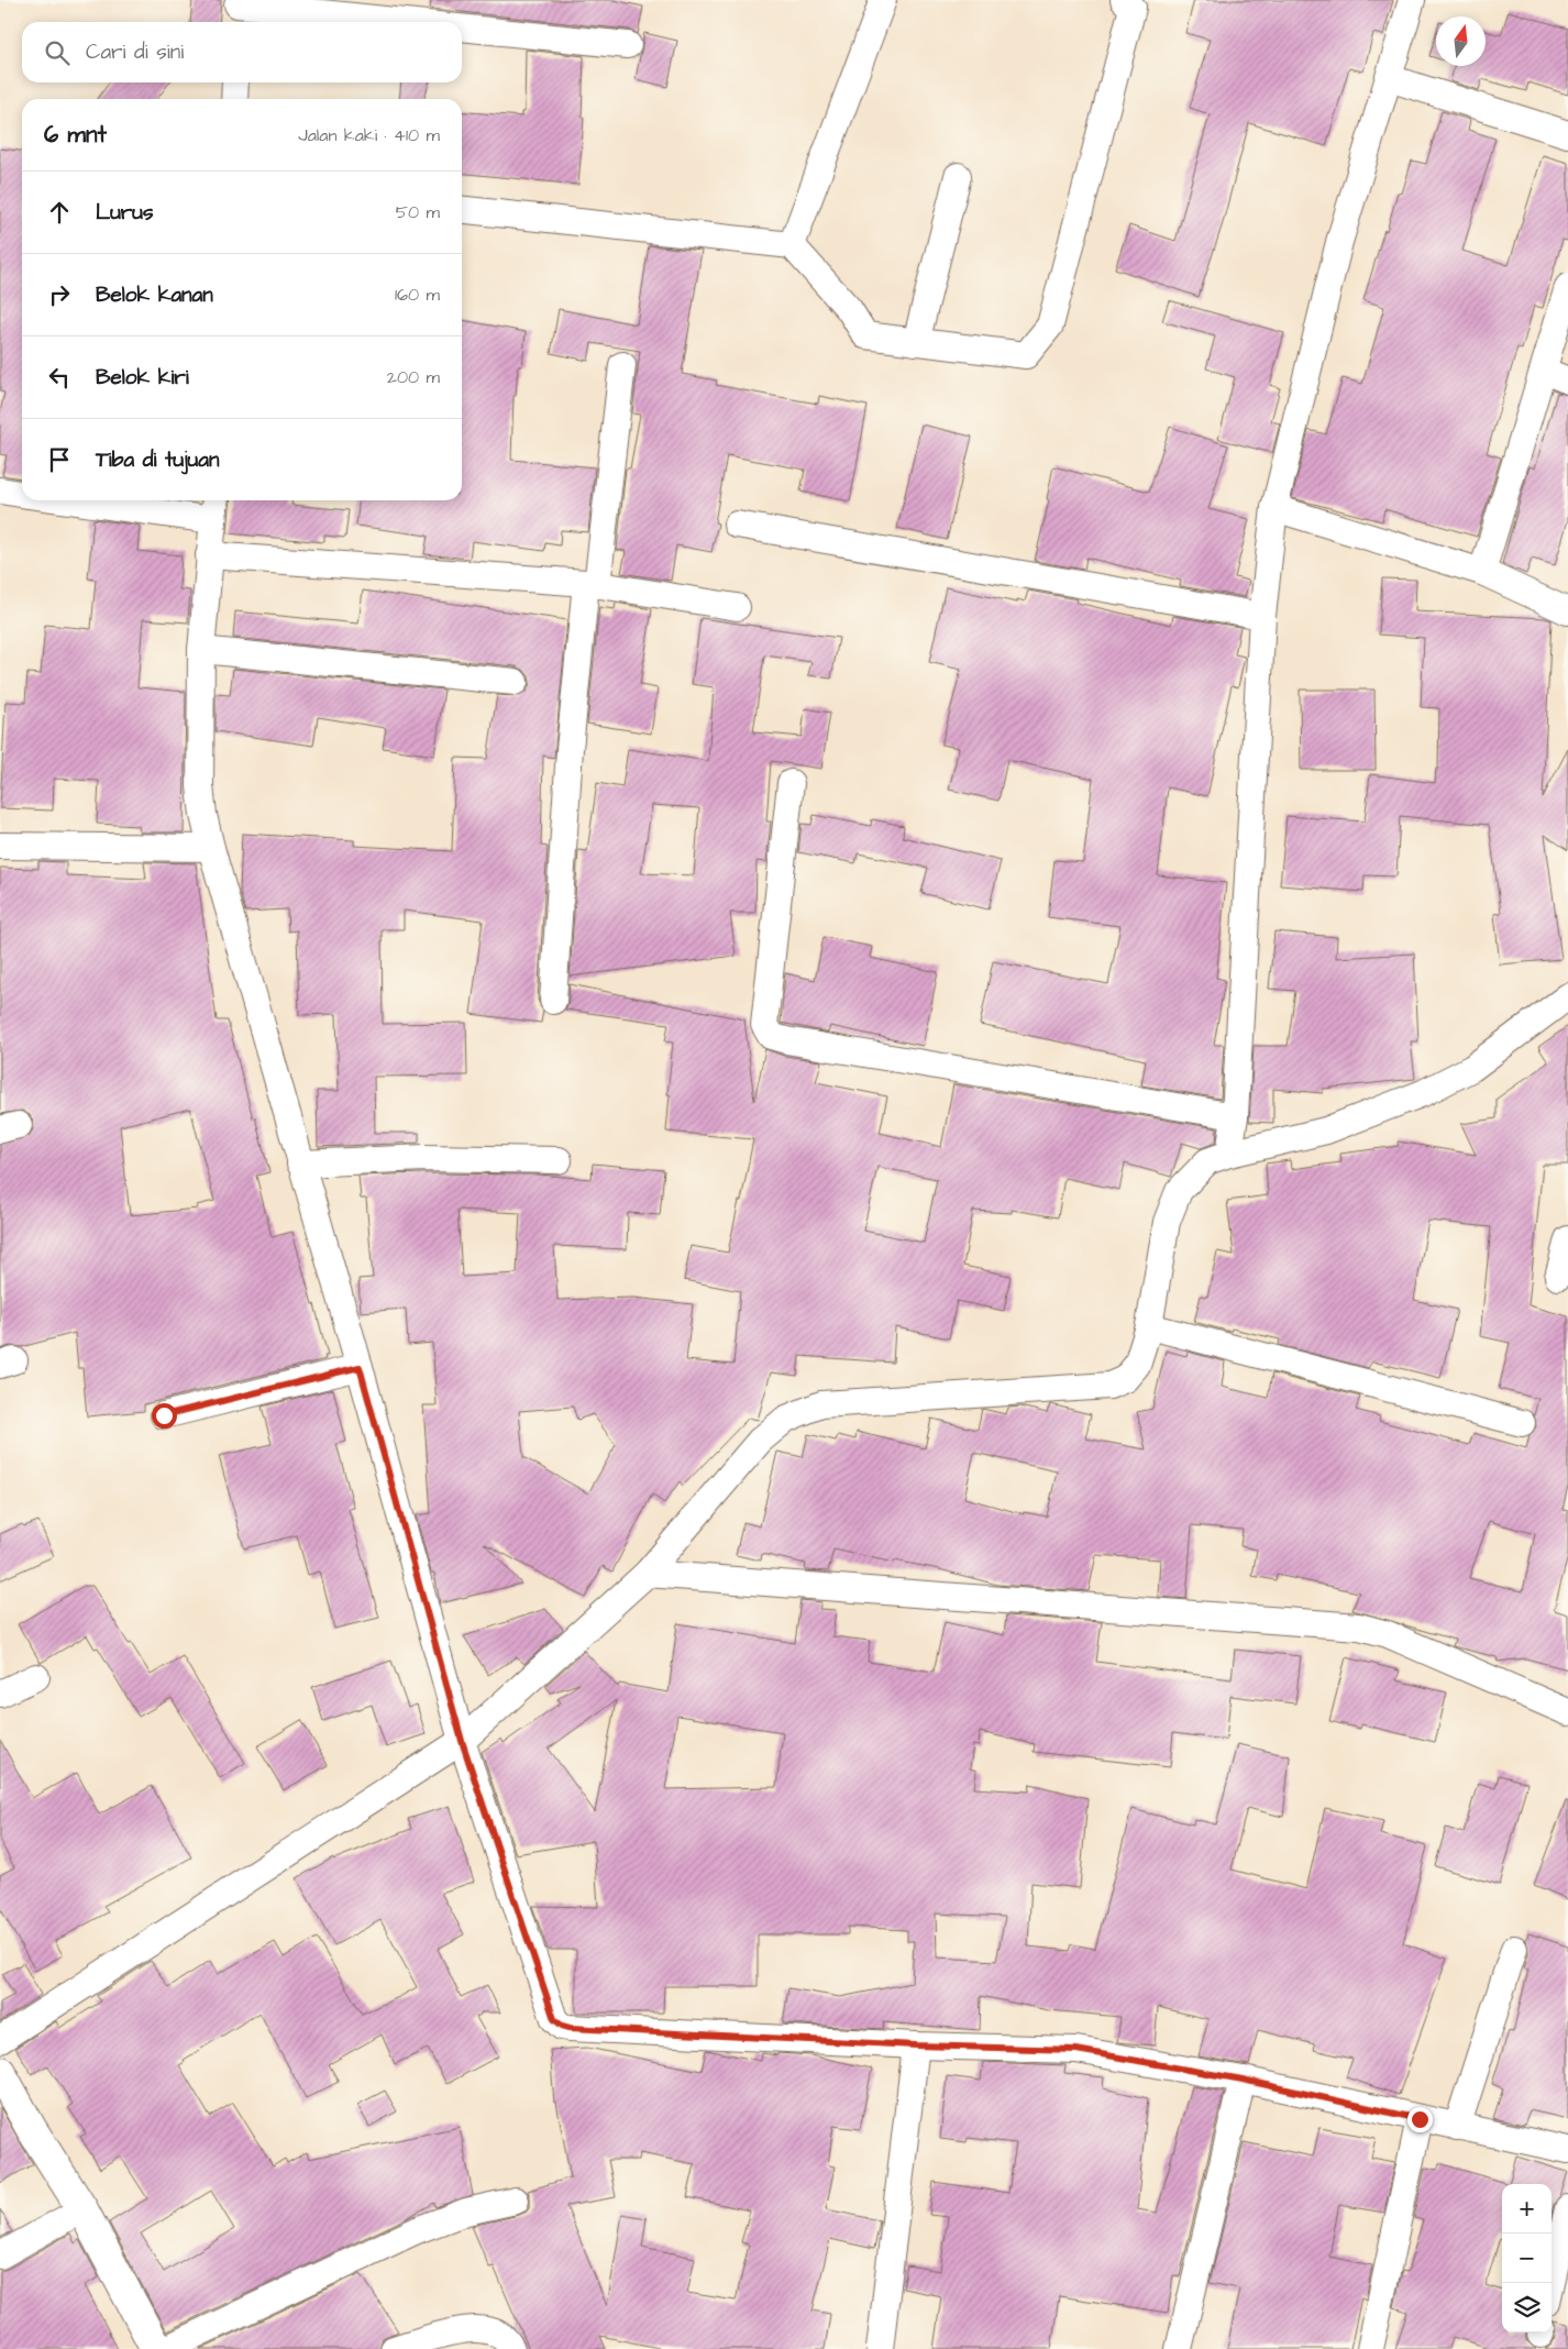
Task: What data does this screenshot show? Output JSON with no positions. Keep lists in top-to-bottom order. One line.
{"north":"top","page":{"search":"Cari di sini","heading":["6 mnt","Jalan kaki · 410 m"],"list":[["Lurus","50 m"],["Belok kanan","160 m"],["Belok kiri","200 m"],"Tiba di tujuan"],"map_buttons":["+","−"]}}
